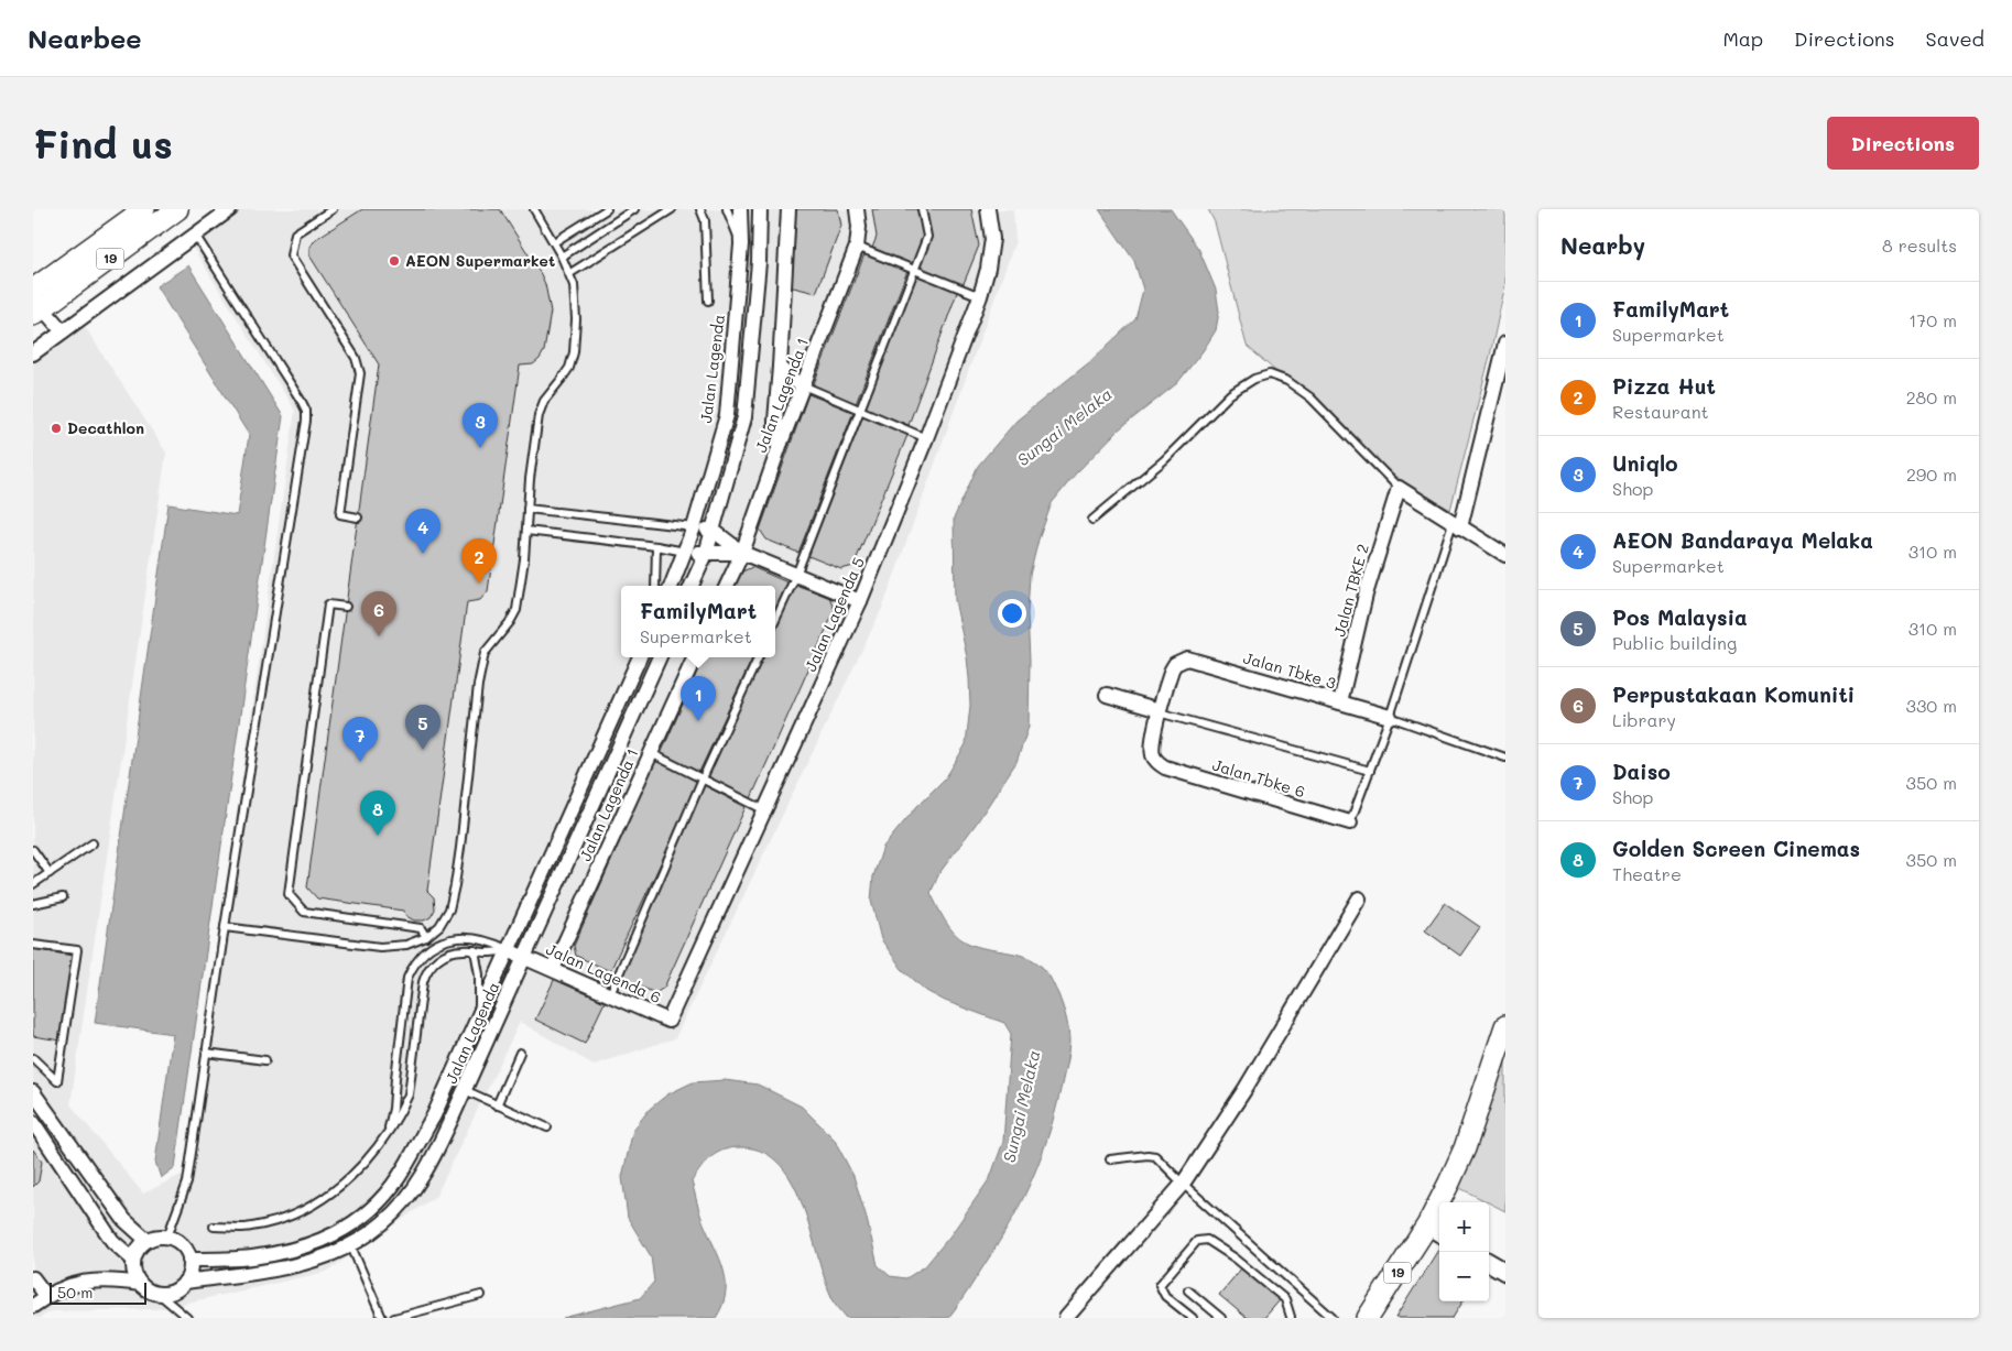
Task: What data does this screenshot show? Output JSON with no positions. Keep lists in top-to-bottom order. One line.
{"streets":{"main road":["19"],"street":["Jalan Lagenda","Jalan Lagenda 1","Jalan TBKE 2","Jalan Lagenda 5","Jalan Tbke 3","Jalan Tbke 6","Jalan Lagenda 6"]},"crossings":[["Jalan Lagenda","Jalan Lagenda 6"],["Jalan Lagenda 1","Jalan Lagenda 6"],["Jalan TBKE 2","Jalan Tbke 3"],["Jalan Lagenda 5","Jalan Lagenda 6"],["Jalan Tbke 3","Jalan Tbke 6"]],"water":["Sungai Melaka"],"places":["AEON Supermarket","Decathlon"],"scale_bar":"50 m","page":{"header":"Nearbee","nav":["Map","Directions","Saved"],"buttons":"Directions","title":"Find us","heading":["Nearby","8 results"],"list":[{"mark":"1","name":"FamilyMart","note":"Supermarket","value":"170 m"},{"mark":"2","name":"Pizza Hut","note":"Restaurant","value":"280 m"},{"mark":"3","name":"Uniqlo","note":"Shop","value":"290 m"},{"mark":"4","name":"AEON Bandaraya Melaka","note":"Supermarket","value":"310 m"},{"mark":"5","name":"Pos Malaysia","note":"Public building","value":"310 m"},{"mark":"6","name":"Perpustakaan Komuniti","note":"Library","value":"330 m"},{"mark":"7","name":"Daiso","note":"Shop","value":"350 m"},{"mark":"8","name":"Golden Screen Cinemas","note":"Theatre","value":"350 m"}],"pins":["3","4","2","6","1","5","7","8"],"popup":["FamilyMart","Supermarket"],"map_buttons":["+","−"],"scale":"50 m"}}
